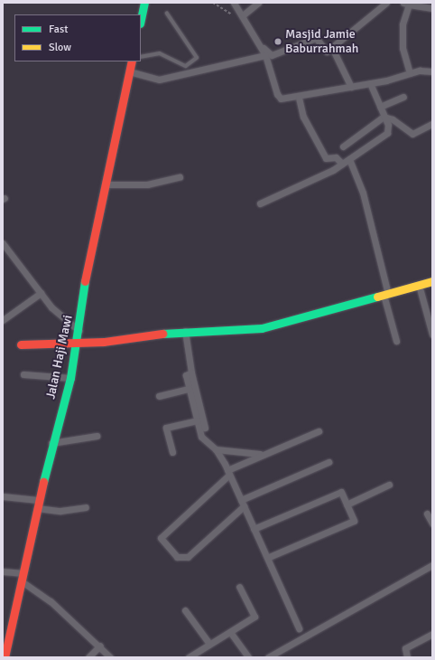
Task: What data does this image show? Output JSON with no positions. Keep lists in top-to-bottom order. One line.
{"streets":{"street":["Jalan Haji Mawi"]},"places":["Masjid Jamie Baburrahmah"],"legend":["Fast","Slow"]}
